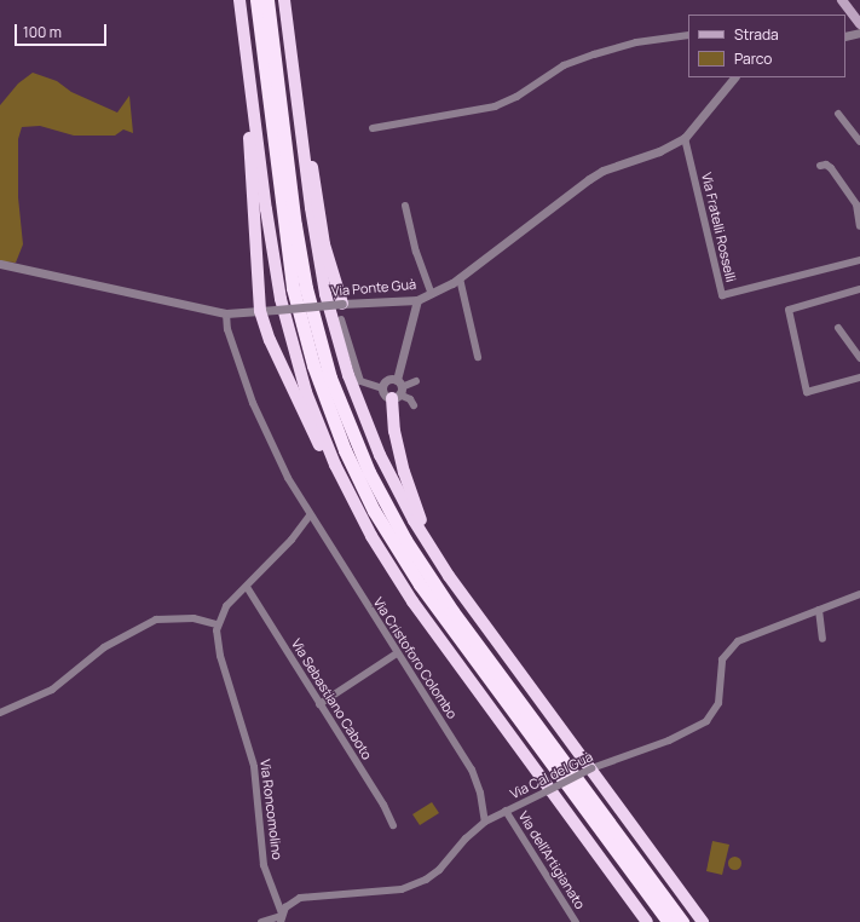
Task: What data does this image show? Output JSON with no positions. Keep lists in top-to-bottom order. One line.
{"streets":{"street":["Via Fratelli Rosselli","Via Ponte Guà","Via Cristoforo Colombo","Via Sebastiano Caboto","Via Cal del Guà","Via Roncomolino","Via dell'Artigianato"]},"crossings":[["Via Fratelli Rosselli","Via Ponte Guà"],["Via Ponte Guà","Via Cristoforo Colombo"],["Via Cristoforo Colombo","Via Cal del Guà"],["Via Cal del Guà","Via Roncomolino"],["Via Cal del Guà","Via dell'Artigianato"]],"legend":["Strada","Parco"],"scale_bar":"100 m"}
